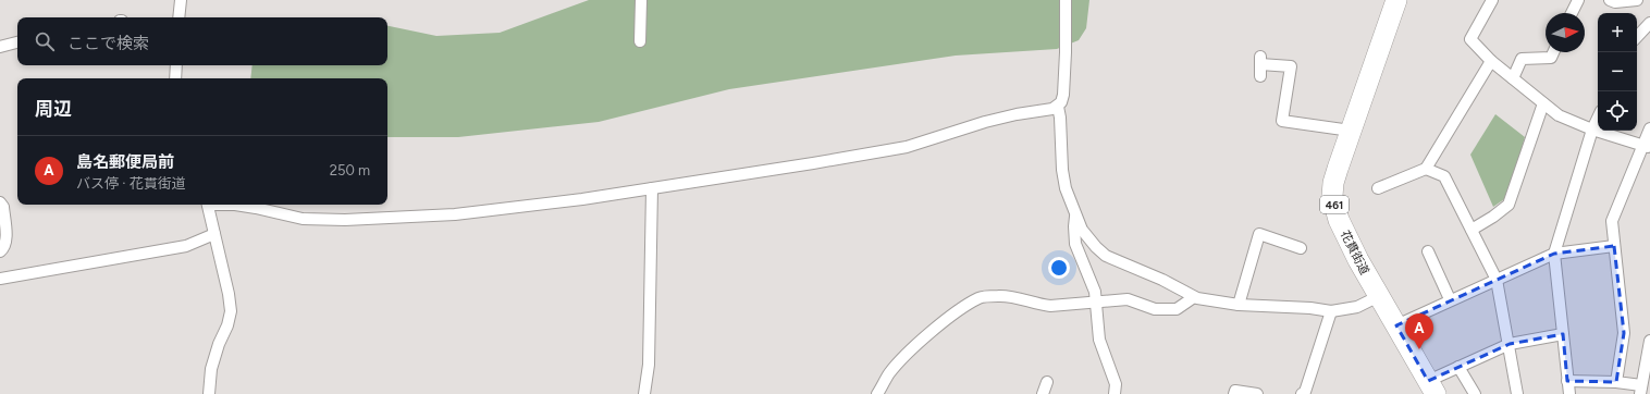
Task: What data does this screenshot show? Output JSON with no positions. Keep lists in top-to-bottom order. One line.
{"streets":{"highway":["461","花貫街道"]},"north":"right","page":{"map_buttons":["+","−"],"search":"ここで検索","heading":"周辺","list":[{"mark":"A","name":"島名郵便局前","note":"バス停 · 花貫街道","value":"250 m"}],"pins":"A"}}
